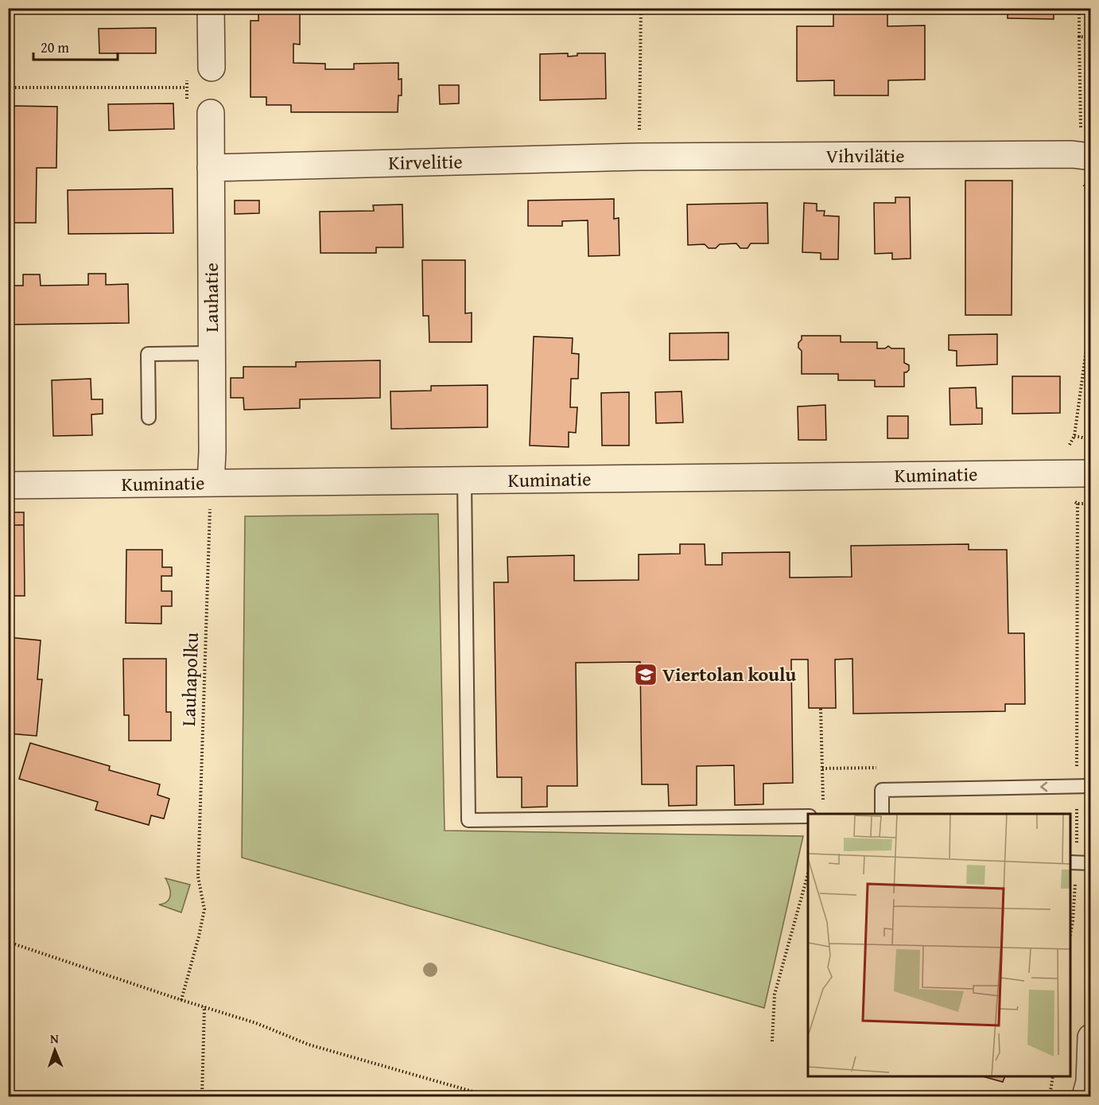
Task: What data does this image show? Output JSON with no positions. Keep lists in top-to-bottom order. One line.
{"streets":{"street":["Vihvilätie","Kirvelitie","Lauhatie","Kuminatie"],"path":["Lauhapolku"]},"crossings":[["Vihvilätie","Kirvelitie"],["Kirvelitie","Lauhatie"],["Lauhatie","Kuminatie"],["Lauhatie","Lauhapolku"],["Kuminatie","Lauhapolku"]],"places":{"school or university":["Viertolan koulu"]},"scale_bar":"20 m","north":"top"}
